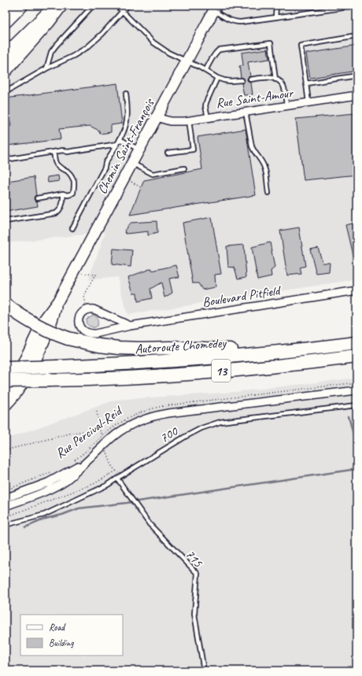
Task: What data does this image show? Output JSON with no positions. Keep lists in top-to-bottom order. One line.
{"streets":{"highway":["Autoroute Chomedey","13"],"street":["Rue Saint-Amour","Chemin Saint-François","Boulevard Pitfield","Rue Percival-Reid"],"lane":["700","715"]},"crossings":[["Rue Saint-Amour","Chemin Saint-François"],["700","715"]],"legend":["Road","Building"]}
